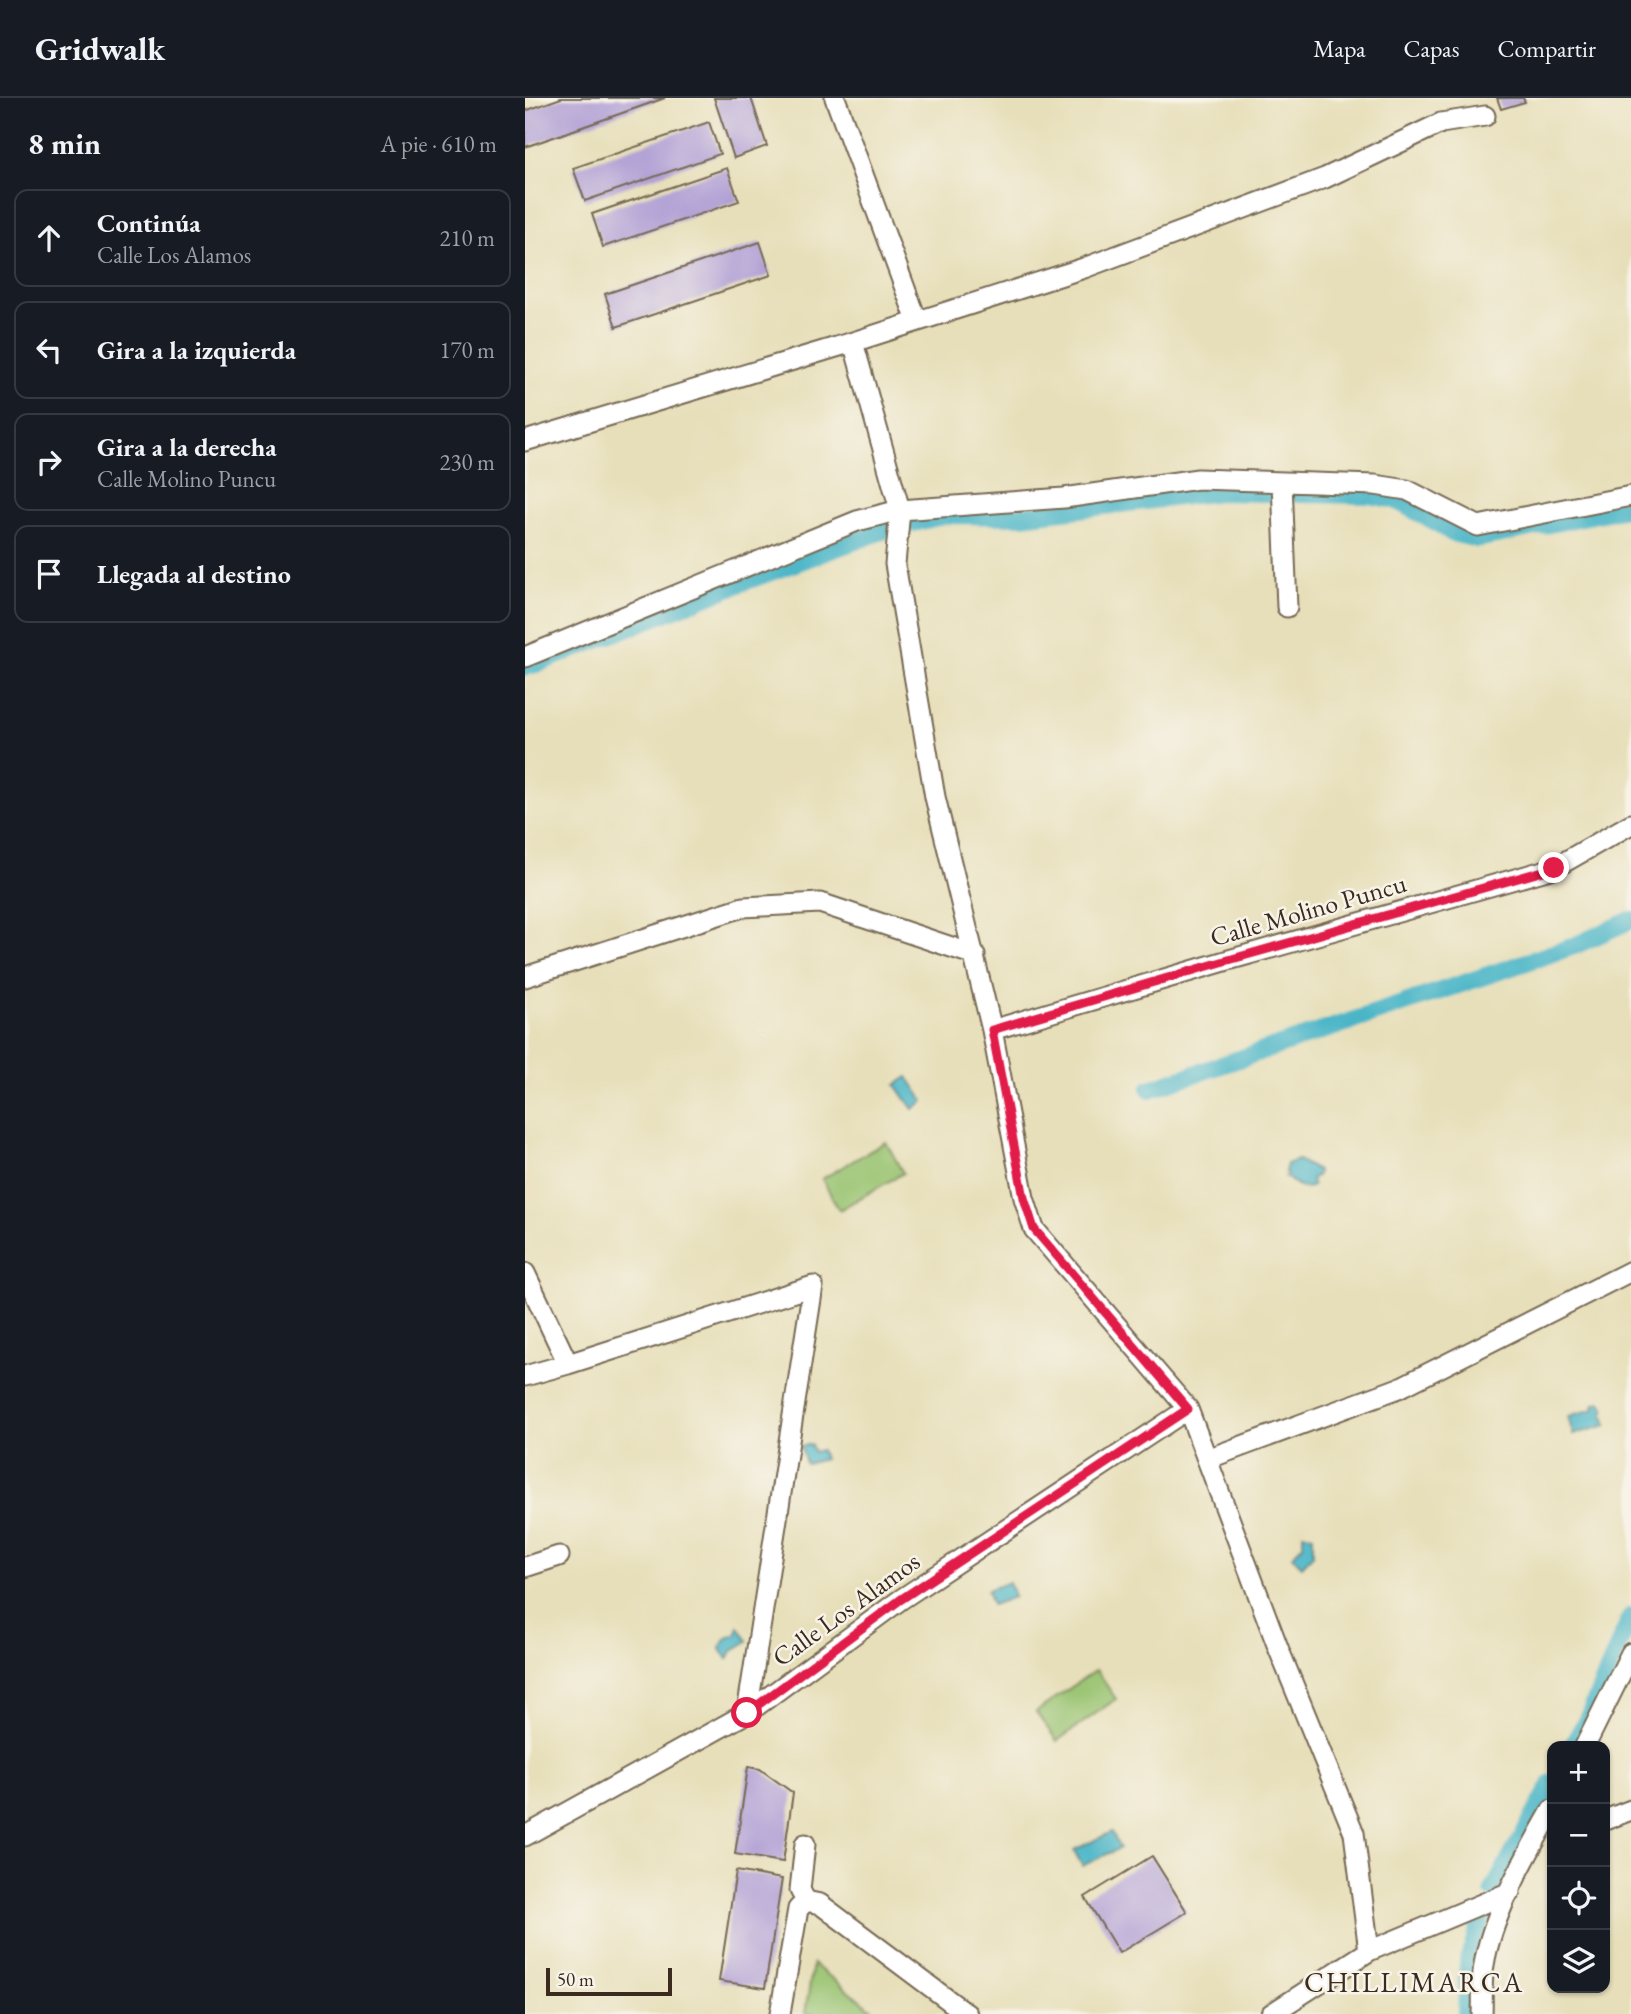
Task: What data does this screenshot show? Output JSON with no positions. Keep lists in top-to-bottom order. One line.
{"streets":{"street":["Calle Molino Puncu","Calle Los Alamos"]},"districts":["CHILLIMARCA"],"scale_bar":"50 m","page":{"header":"Gridwalk","nav":["Mapa","Capas","Compartir"],"heading":["8 min","A pie · 610 m"],"list":[["Continúa","Calle Los Alamos","210 m"],["Gira a la izquierda","170 m"],["Gira a la derecha","Calle Molino Puncu","230 m"],"Llegada al destino"],"map_buttons":["+","−"],"scale":"50 m"}}
